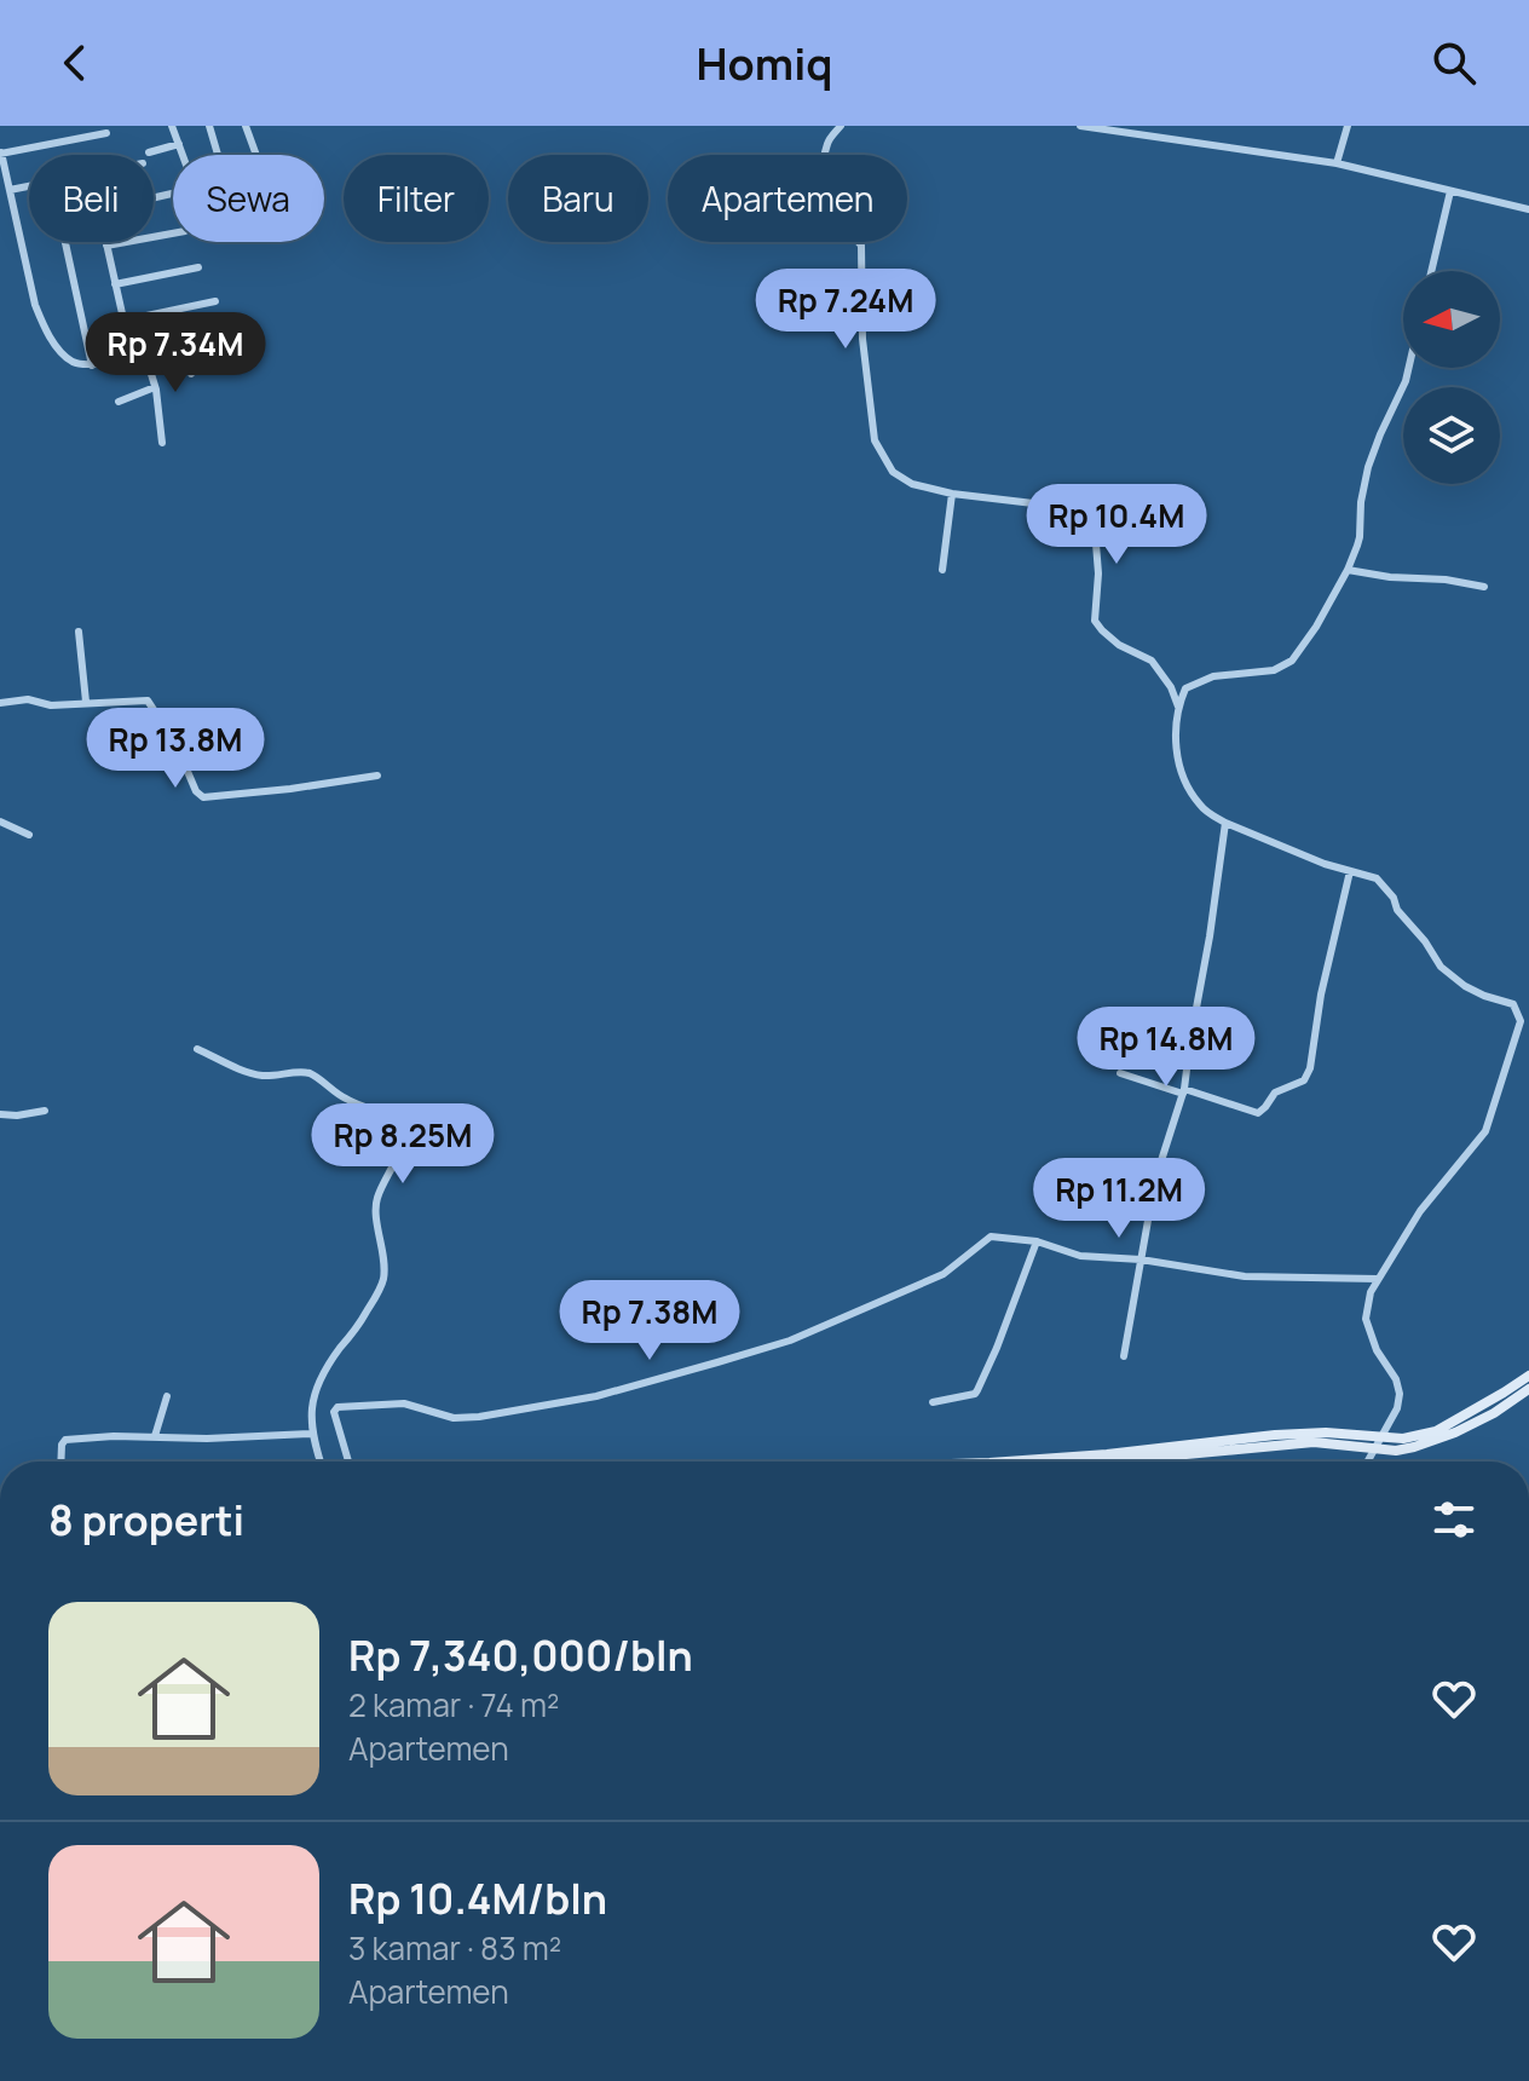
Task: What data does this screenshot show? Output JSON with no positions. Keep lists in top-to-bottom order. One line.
{"north":"left","page":{"header":"Homiq","chip":["Beli","Sewa","Filter","Baru","Apartemen"],"price":["Rp 7.24M","Rp 7.34M","Rp 10.4M","Rp 13.8M","Rp 14.8M","Rp 8.25M","Rp 11.2M","Rp 7.38M"],"heading":"8 properti","list":[{"name":"Rp 7,340,000/bln","note":"2 kamar · 74 m² · Apartemen"},{"name":"Rp 10.4M/bln","note":"3 kamar · 83 m² · Apartemen"}]}}
